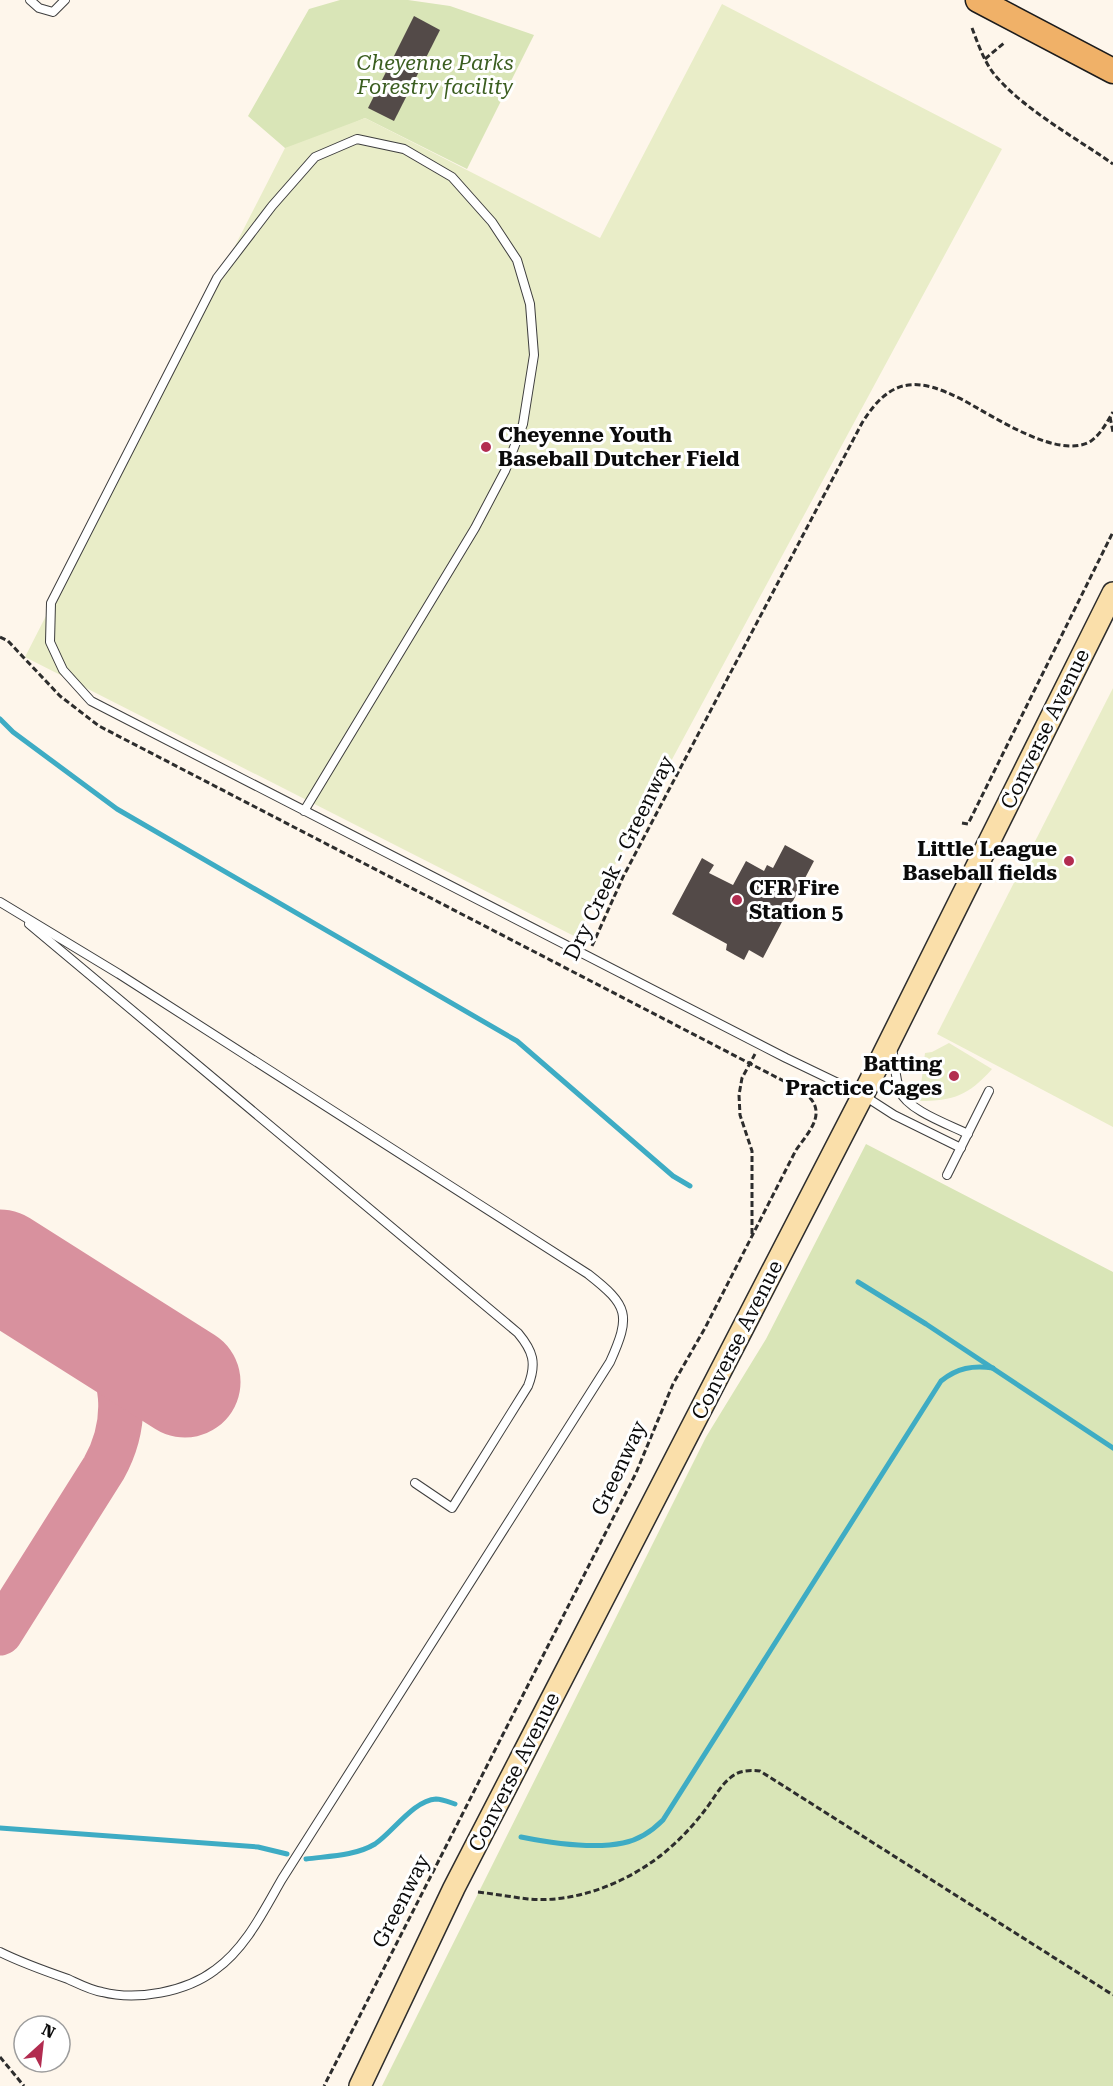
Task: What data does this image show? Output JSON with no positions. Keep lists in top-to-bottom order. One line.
{"streets":{"main road":["Converse Avenue"],"path":["Dry Creek - Greenway","Greenway"]},"crossings":[["Dry Creek - Greenway","Greenway"]],"parks":["Cheyenne Parks Forestry facility"],"places":["Cheyenne Youth Baseball Dutcher Field","Little League Baseball fields","CFR Fire Station 5","Batting Practice Cages"],"north":"top right"}
